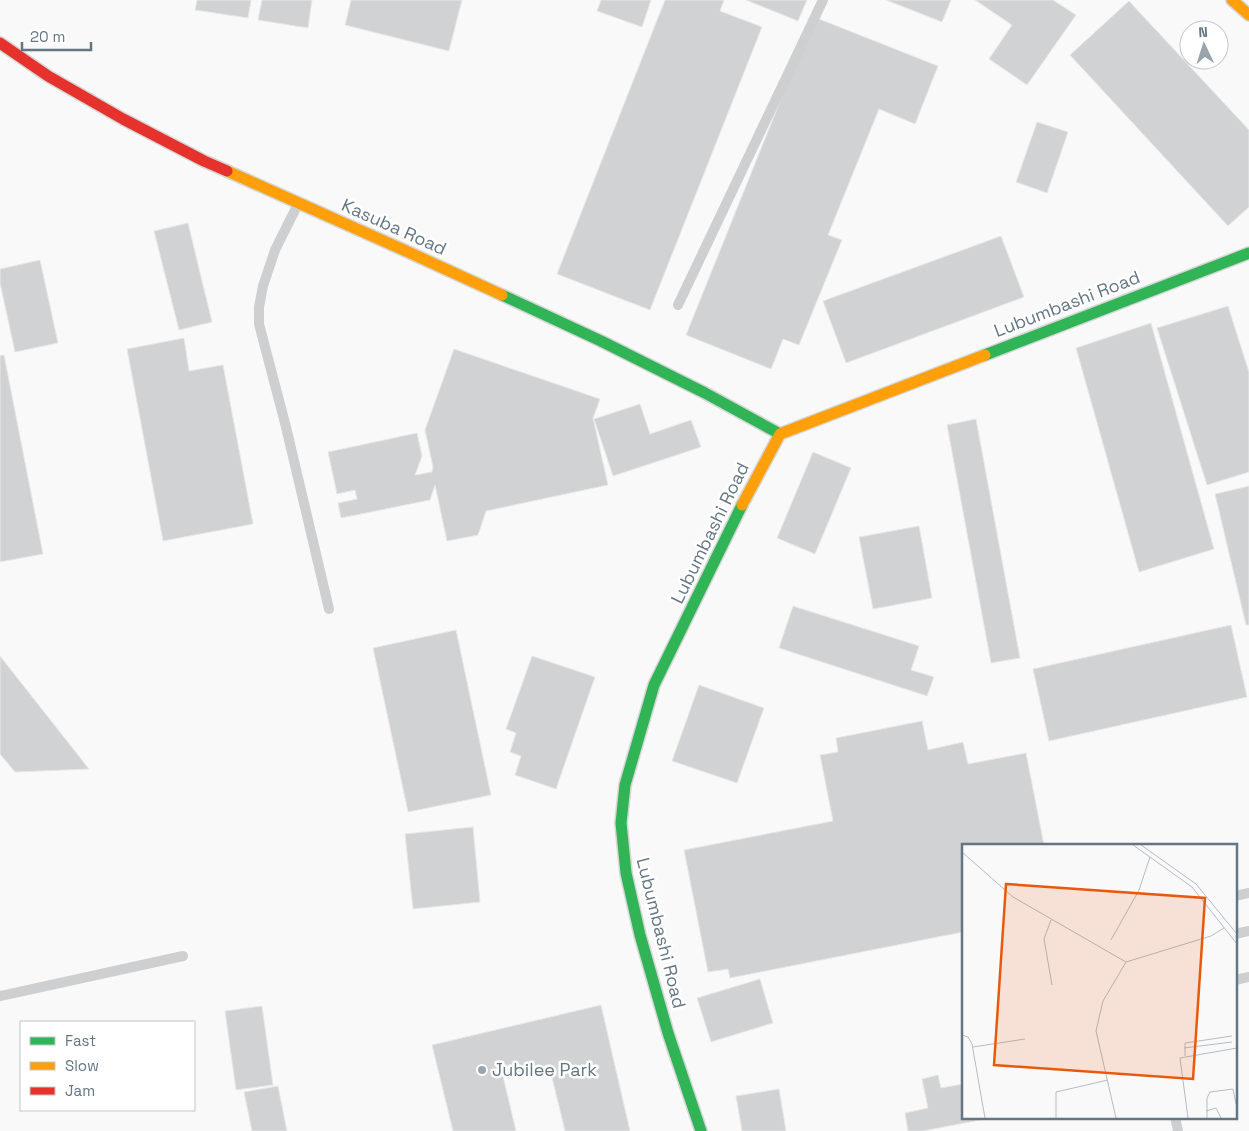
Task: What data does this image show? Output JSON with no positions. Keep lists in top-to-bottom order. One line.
{"streets":{"street":["Kasuba Road","Lubumbashi Road"]},"crossings":[["Kasuba Road","Lubumbashi Road"]],"places":["Jubilee Park"],"legend":["Fast","Slow","Jam"],"scale_bar":"20 m","north":"top"}
